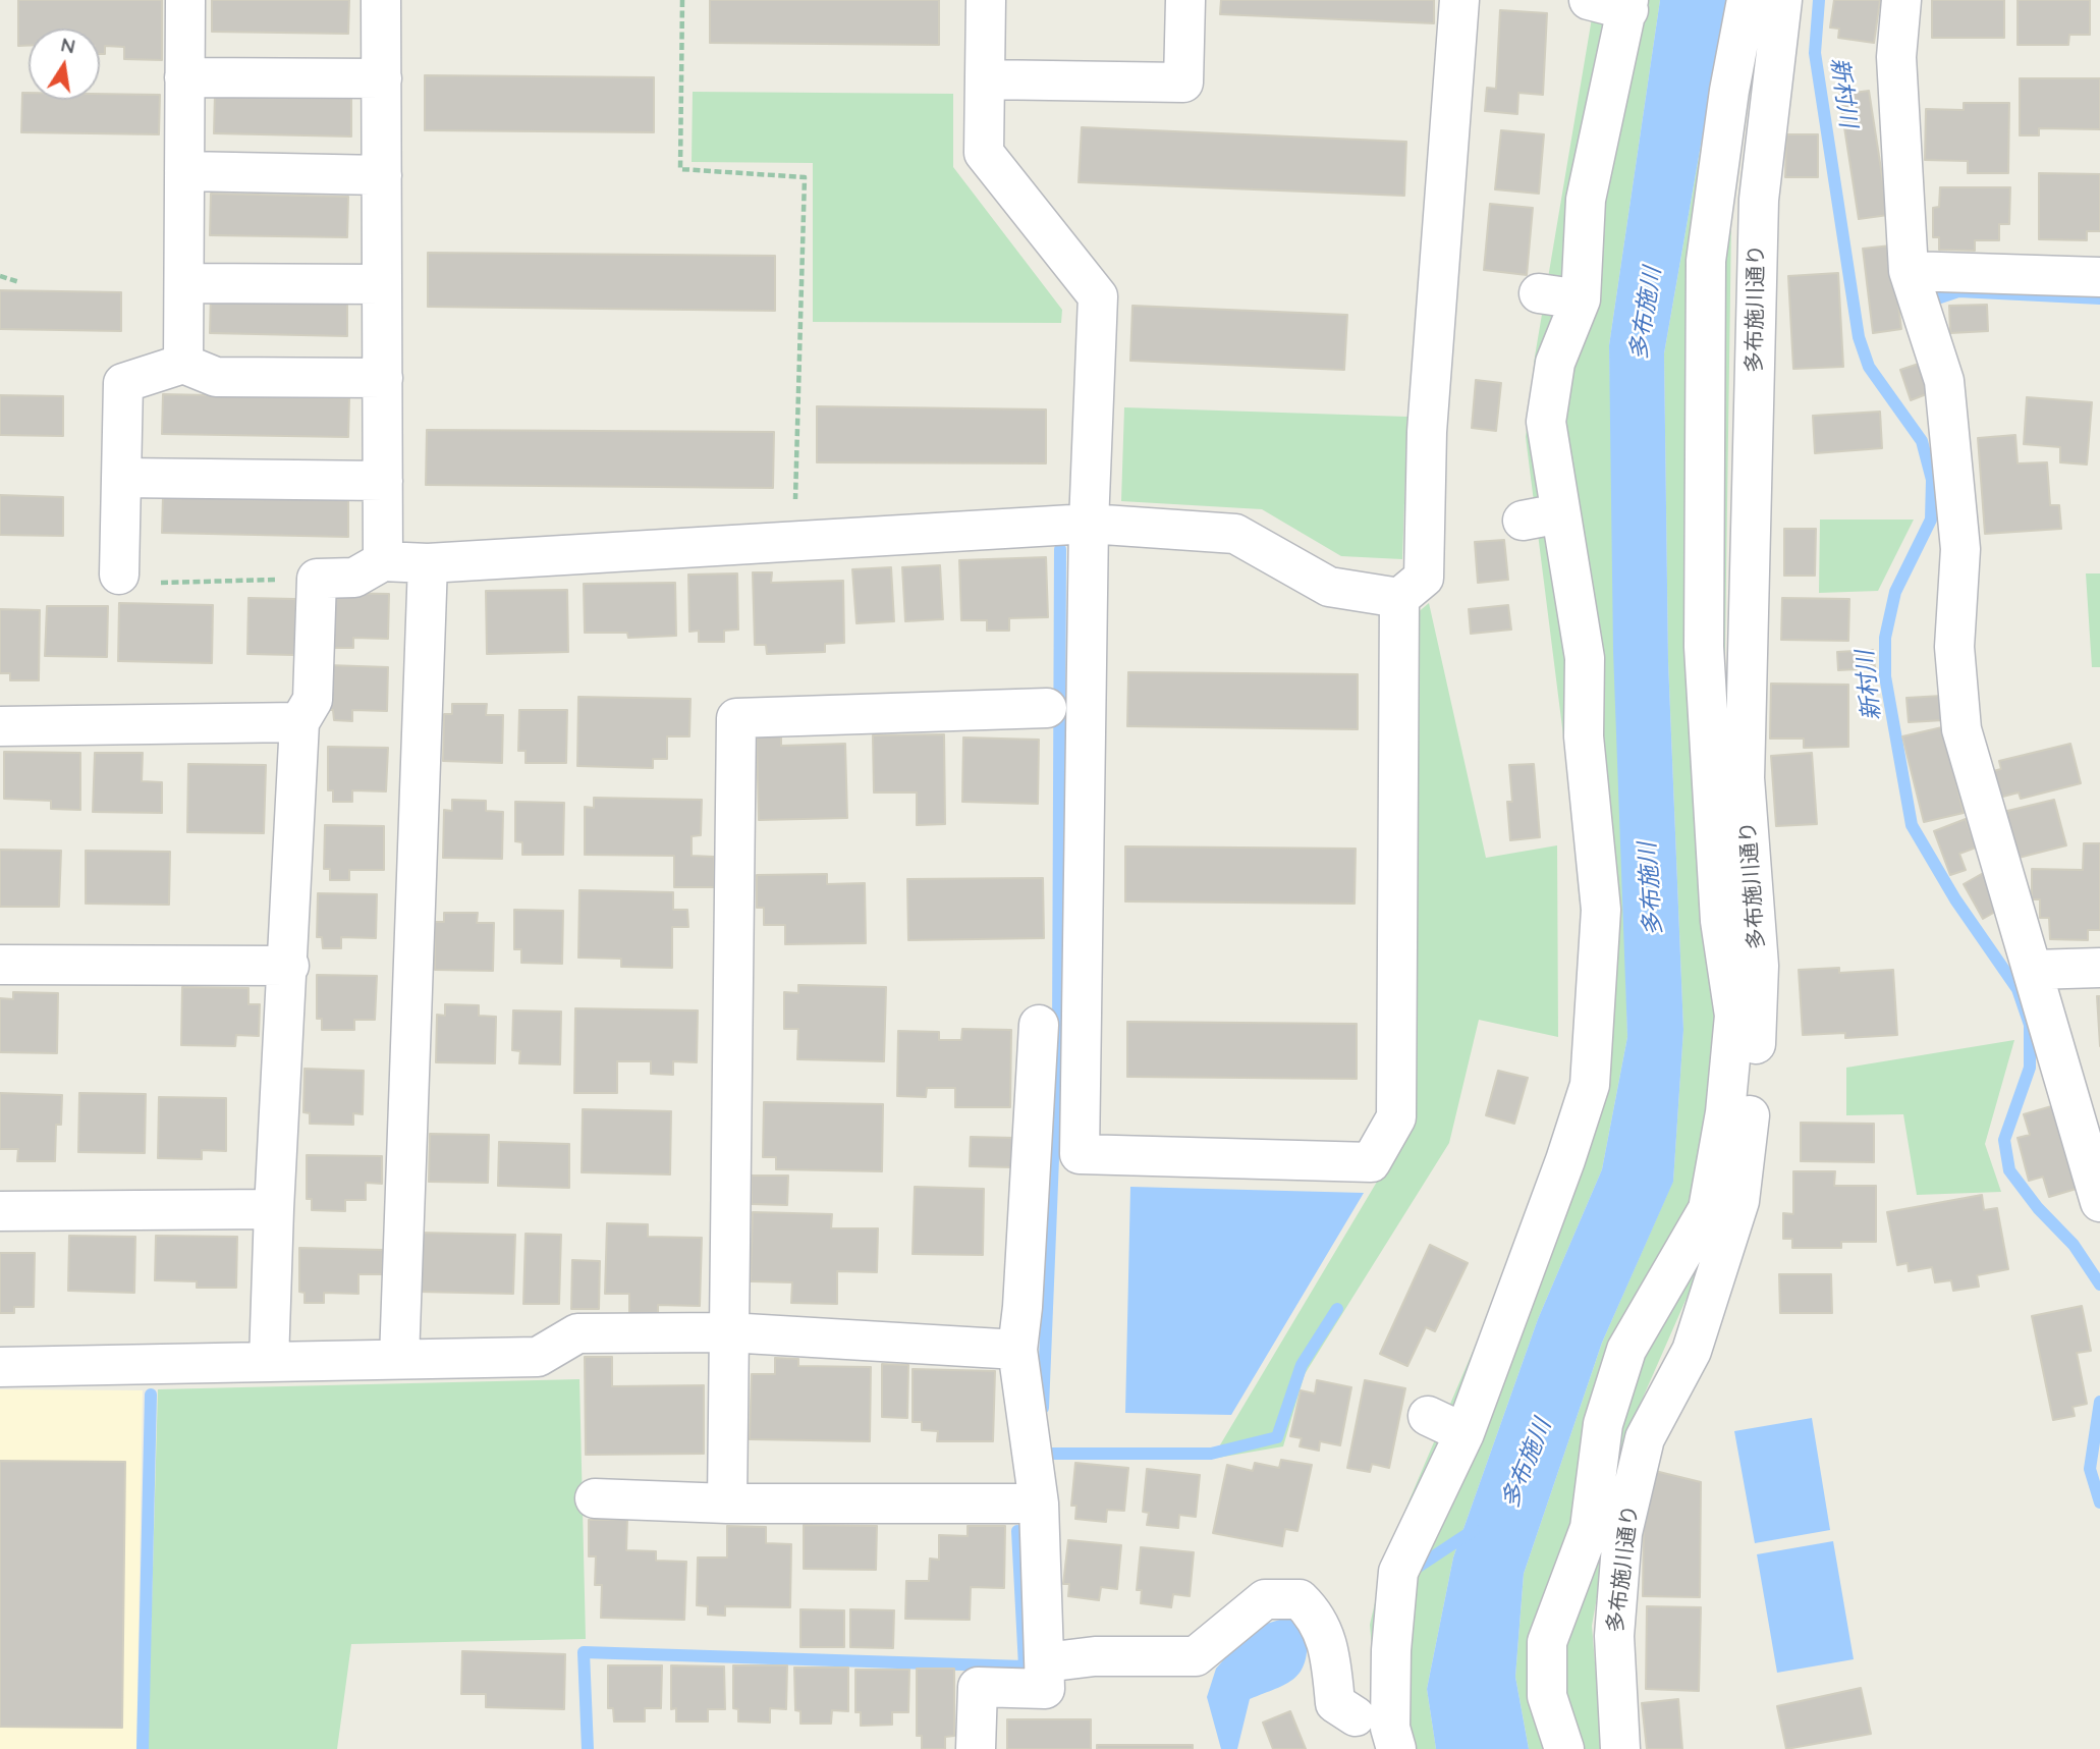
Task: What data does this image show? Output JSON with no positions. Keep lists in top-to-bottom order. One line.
{"streets":{"street":["多布施川通り"]},"water":["新村川","多布施川"],"north":"top"}
